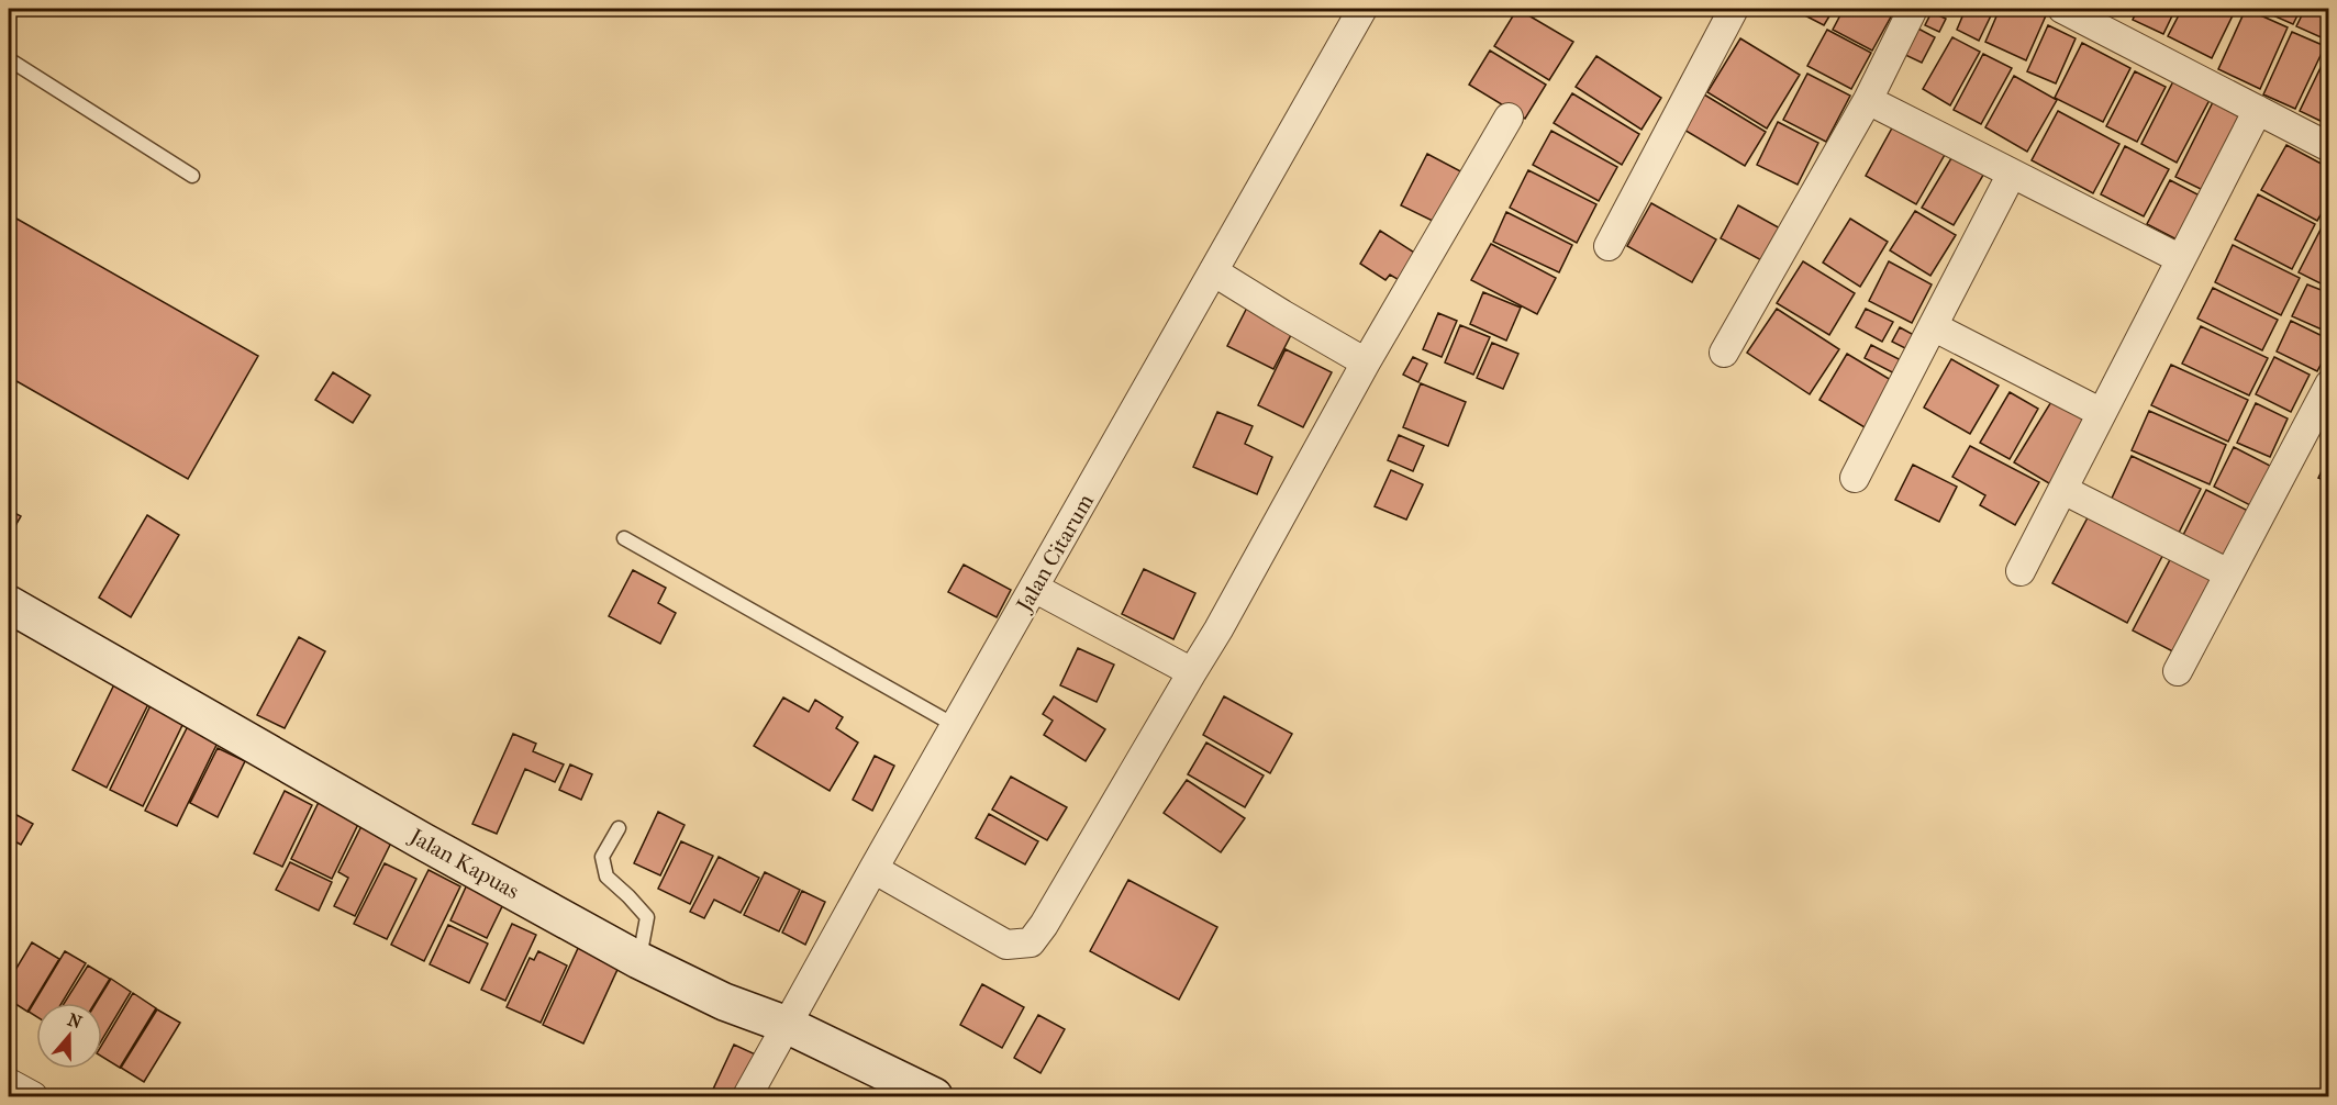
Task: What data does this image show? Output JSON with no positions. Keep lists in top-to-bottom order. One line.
{"streets":{"main road":["Jalan Kapuas"],"street":["Jalan Citarum"]},"crossings":[["Jalan Citarum","Jalan Kapuas"]],"north":"top"}
